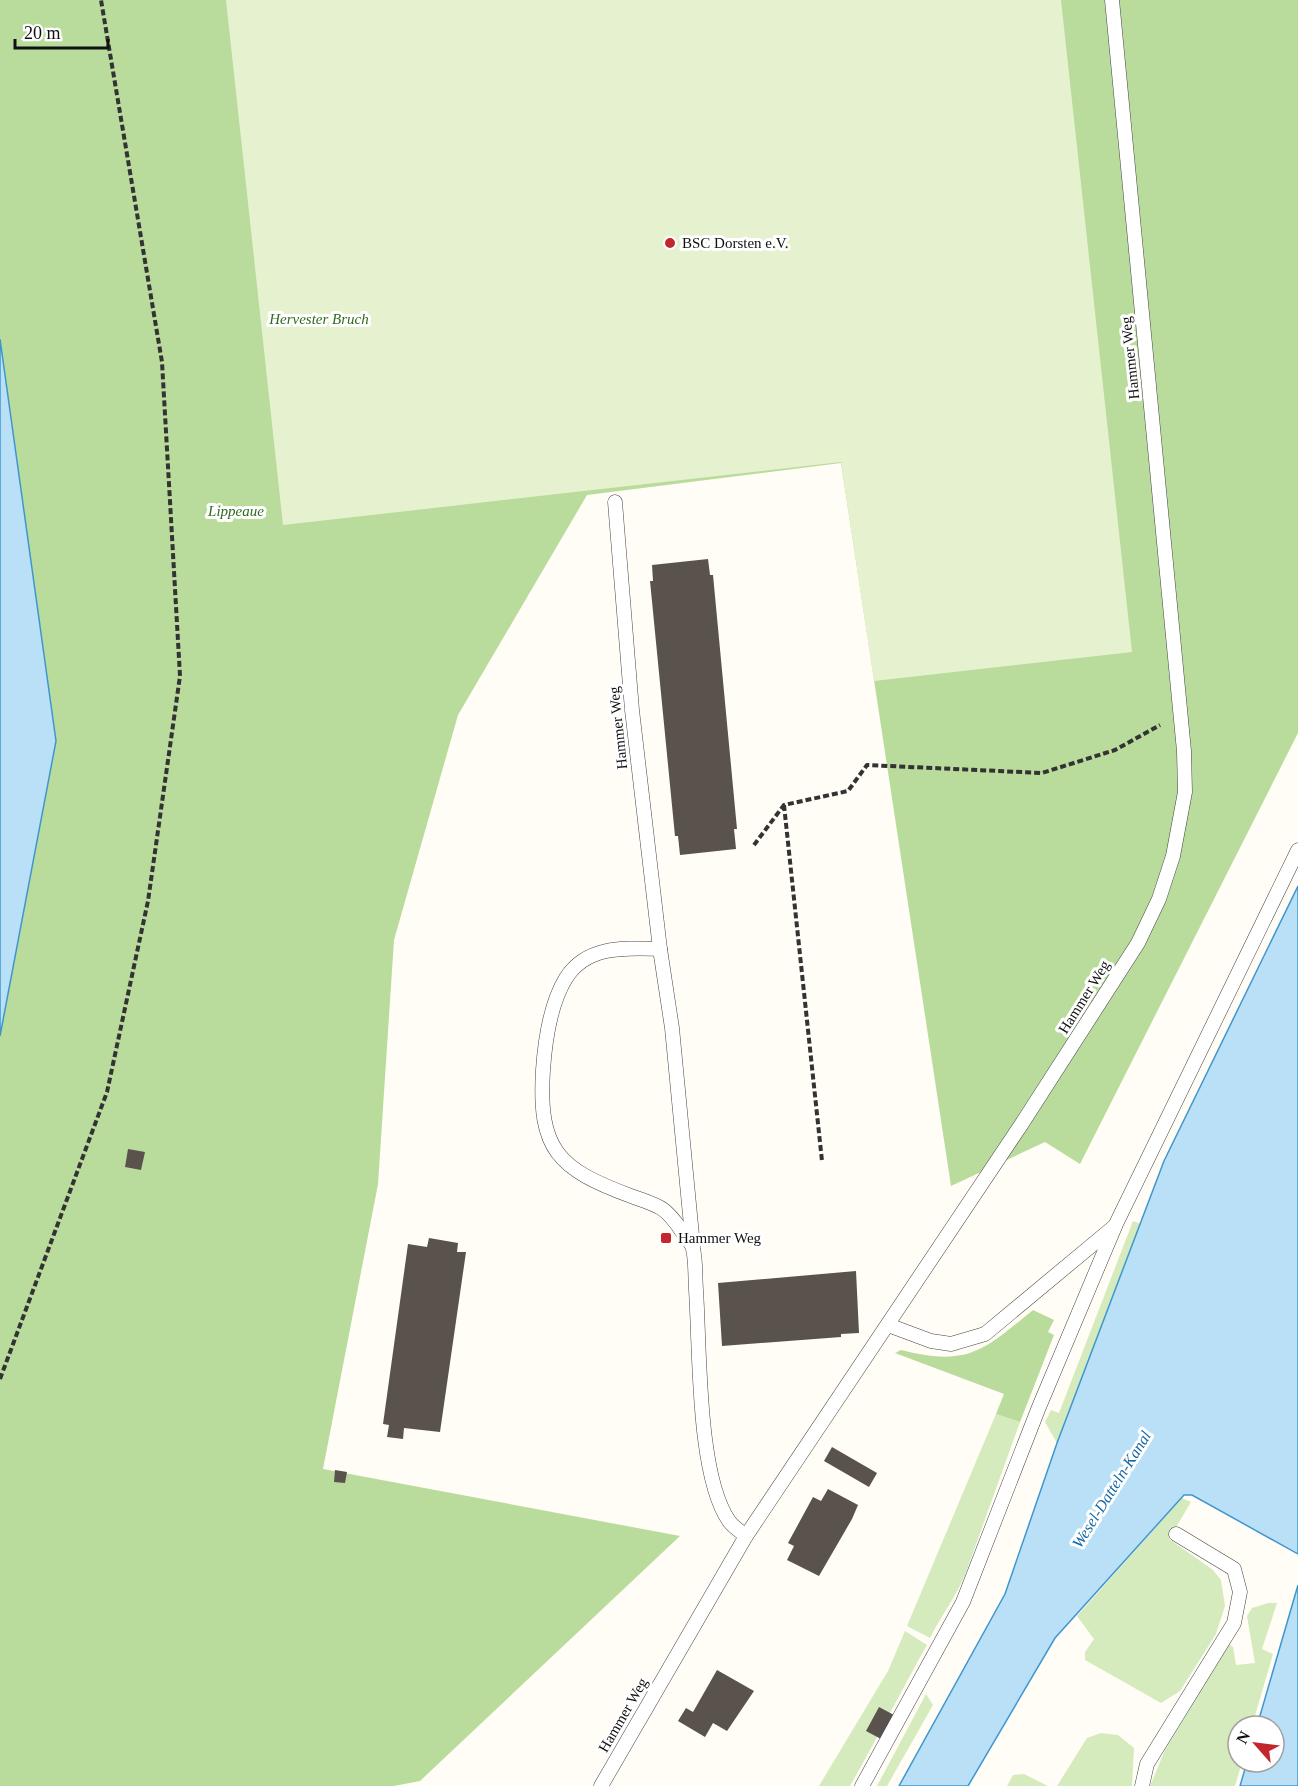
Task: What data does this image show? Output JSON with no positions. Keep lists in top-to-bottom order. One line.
{"streets":{"lane":["Hammer Weg"]},"water":["Wesel-Datteln-Kanal"],"parks":["Hervester Bruch","Lippeaue"],"places":{"other":["BSC Dorsten e.V."],"transit":["Hammer Weg"]},"scale_bar":"20 m","north":"top left"}
